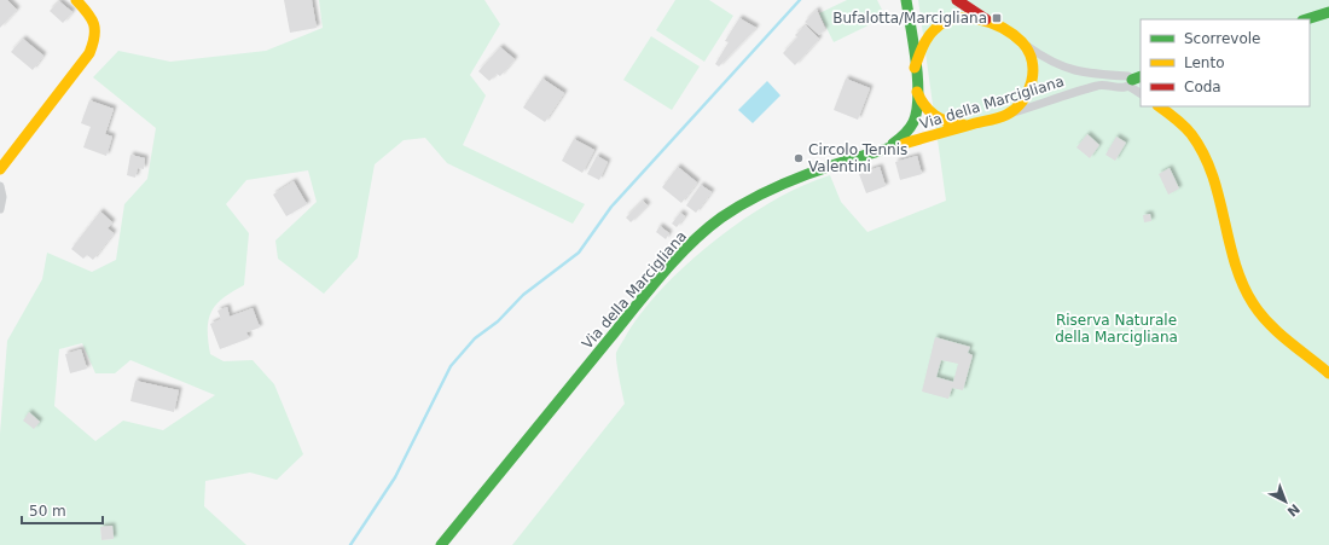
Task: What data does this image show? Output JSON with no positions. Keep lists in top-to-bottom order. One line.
{"streets":{"street":["Via della Marcigliana"]},"parks":["Riserva Naturale della Marcigliana"],"places":{"transit":["Bufalotta/Marcigliana"],"other":["Circolo Tennis Valentini"]},"legend":["Scorrevole","Lento","Coda"],"scale_bar":"50 m","north":"bottom right"}
